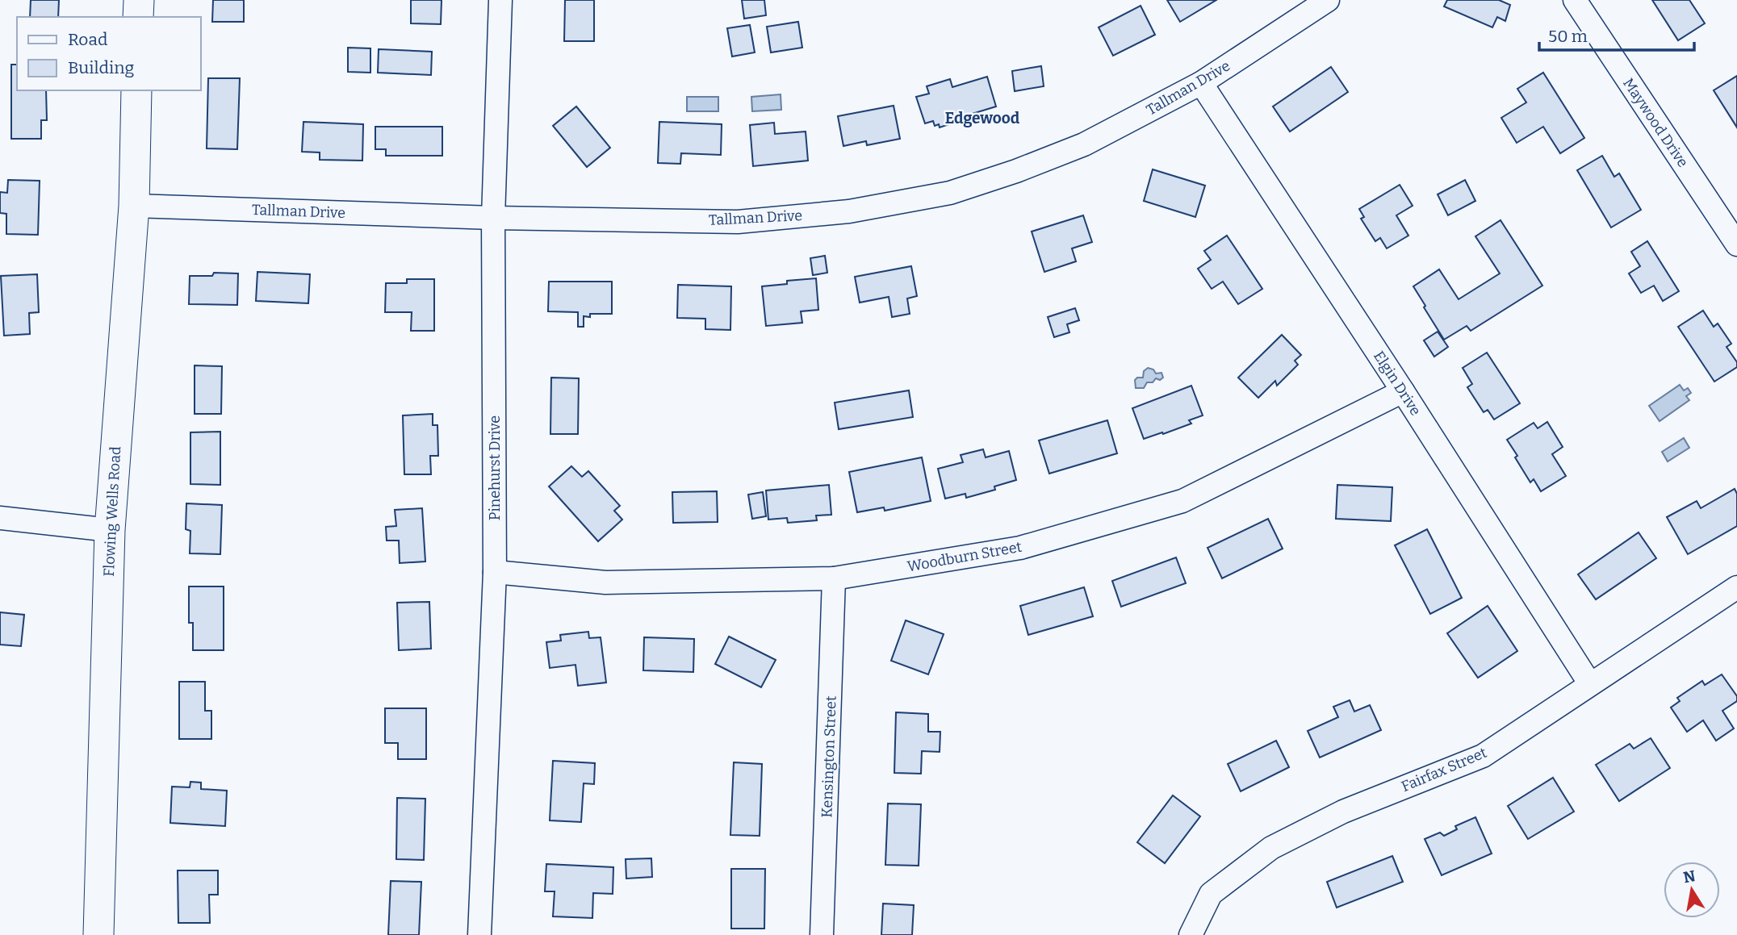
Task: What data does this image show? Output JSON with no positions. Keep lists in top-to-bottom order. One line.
{"streets":{"main road":["Flowing Wells Road"],"street":["Tallman Drive","Maywood Drive","Elgin Drive","Pinehurst Drive","Woodburn Street","Kensington Street","Fairfax Street"]},"crossings":[["Tallman Drive","Elgin Drive"],["Tallman Drive","Pinehurst Drive"],["Tallman Drive","Flowing Wells Road"],["Elgin Drive","Woodburn Street"],["Elgin Drive","Fairfax Street"],["Pinehurst Drive","Woodburn Street"],["Woodburn Street","Kensington Street"]],"districts":["Edgewood"],"legend":["Road","Building"],"scale_bar":"50 m","north":"top"}
